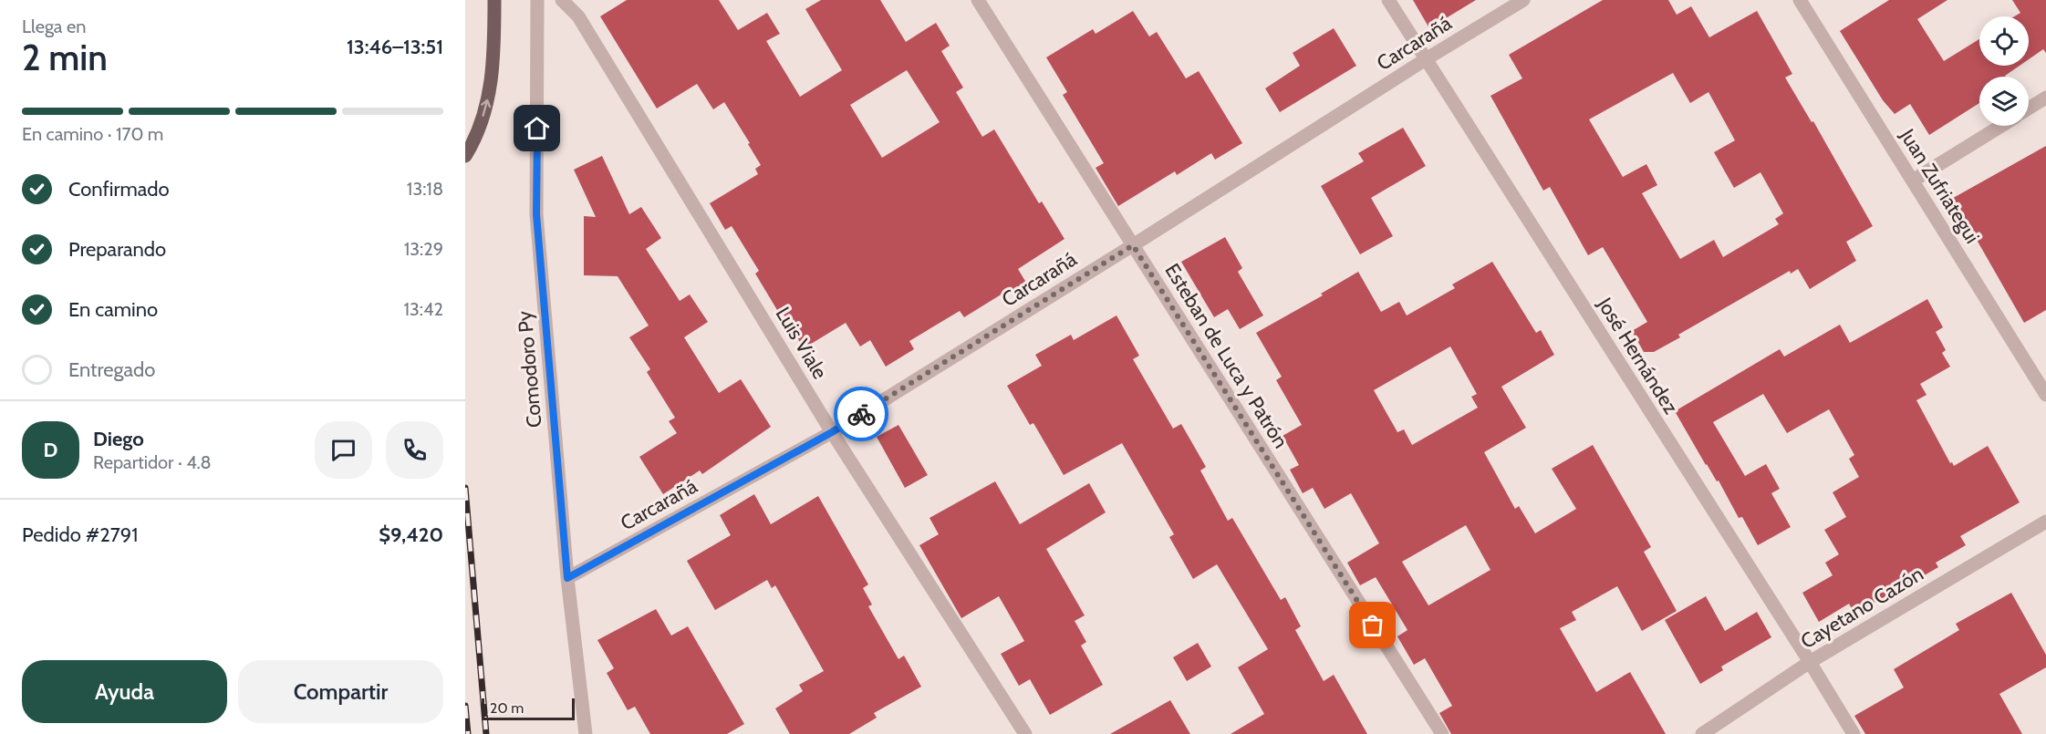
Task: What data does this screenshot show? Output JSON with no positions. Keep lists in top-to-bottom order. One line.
{"streets":{"street":["Carcarañá","Juan Zufriategui","Luis Viale","Esteban de Luca y Patrón","José Hernández","Comodoro Py","Cayetano Cazón"]},"crossings":[["Carcarañá","Luis Viale"],["Carcarañá","Esteban de Luca y Patrón"],["Carcarañá","José Hernández"],["Carcarañá","Comodoro Py"],["José Hernández","Cayetano Cazón"]],"scale_bar":"20 m","page":{"heading":["2 min","Llega en","13:46–13:51"],"panel":["Diego","Repartidor · 4.8","Pedido #2791","$9,420"],"bar":"En camino · 170 m","list":[["Confirmado","13:18"],["Preparando","13:29"],["En camino","13:42"],"Entregado"],"round":"D","buttons":["Ayuda","Compartir"],"scale":"20 m"}}
